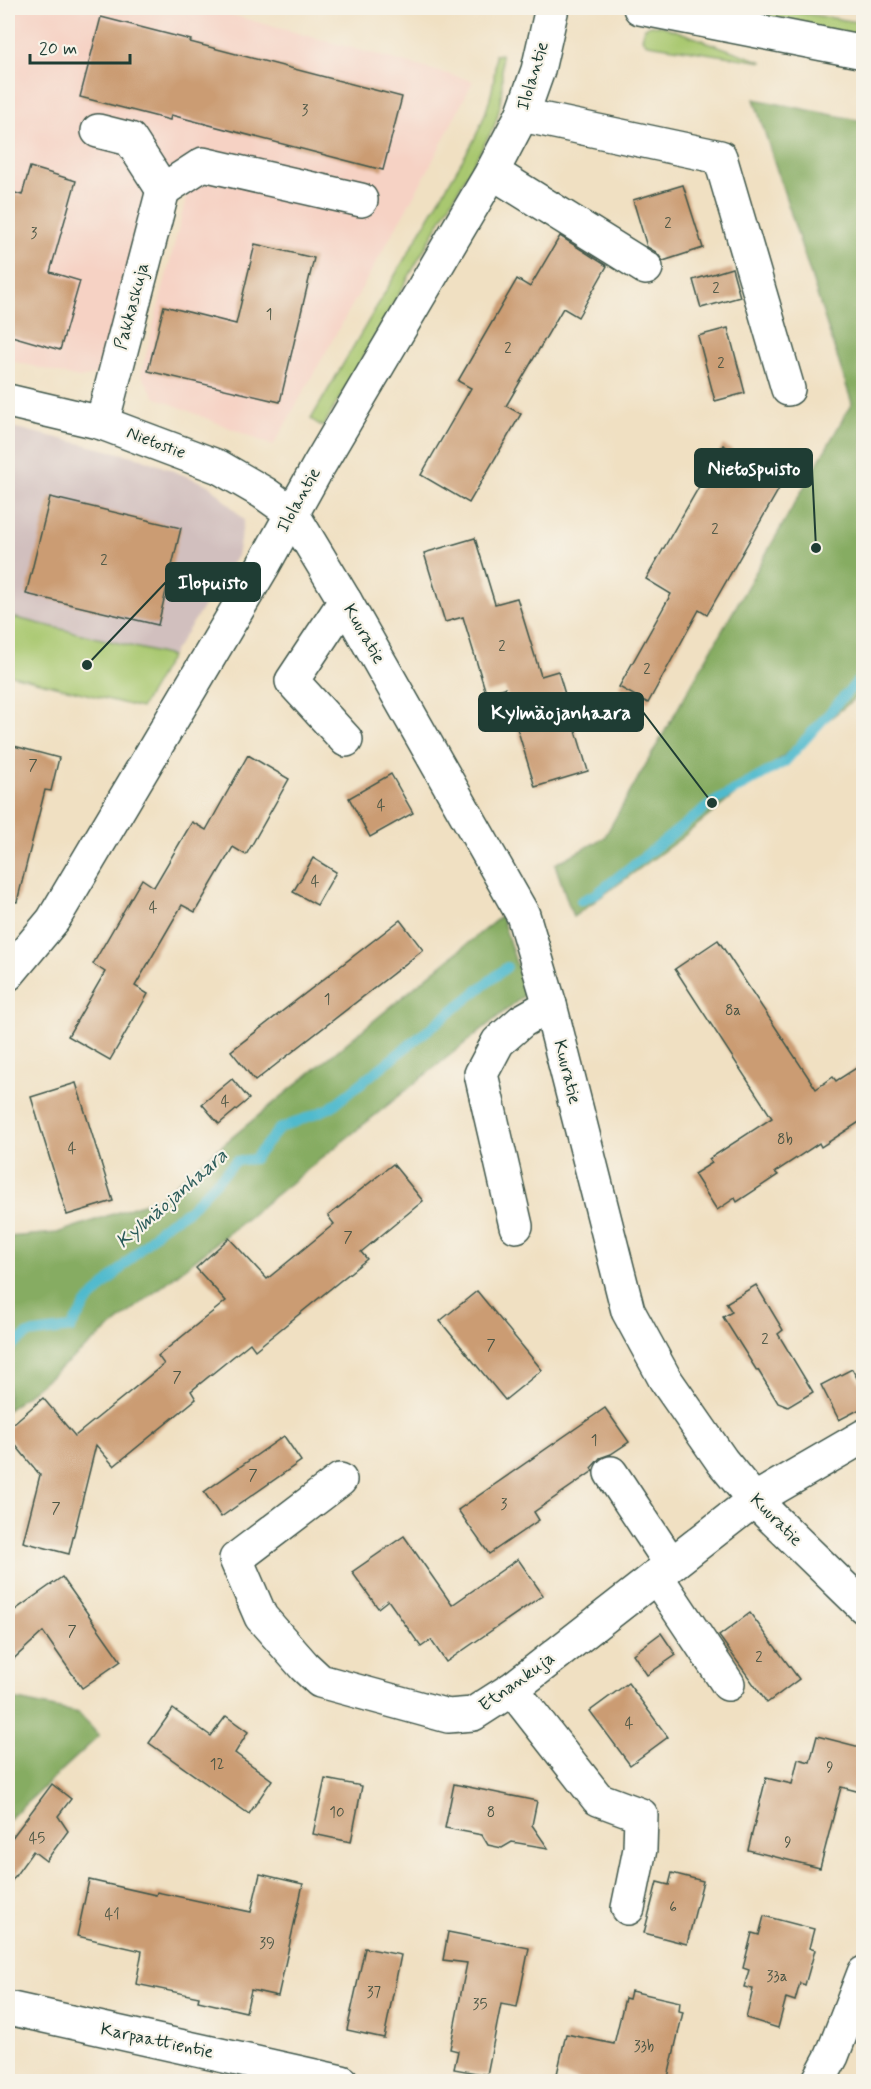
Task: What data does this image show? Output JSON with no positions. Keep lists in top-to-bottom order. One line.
{"streets":{"street":["Ilolantie","Pakkaskuja","Nietostie","Kuuratie","Etnankuja","Karpaattientie"]},"crossings":[["Ilolantie","Nietostie"],["Ilolantie","Kuuratie"],["Pakkaskuja","Nietostie"],["Nietostie","Kuuratie"],["Kuuratie","Etnankuja"]],"water":["Kylmäojanhaara"],"places":["Nietospuisto","Ilopuisto","Kylmäojanhaara"],"house_numbers":["3","2","3","2","1","2","2","2","2","2","2","7","4","4","4","1","8a","4","8b","4","7","2","7","7","1","7","3","7","7","2","4","12","9","10","8","45","9","6","41","39","33a","37","35","33b"],"scale_bar":"20 m"}
